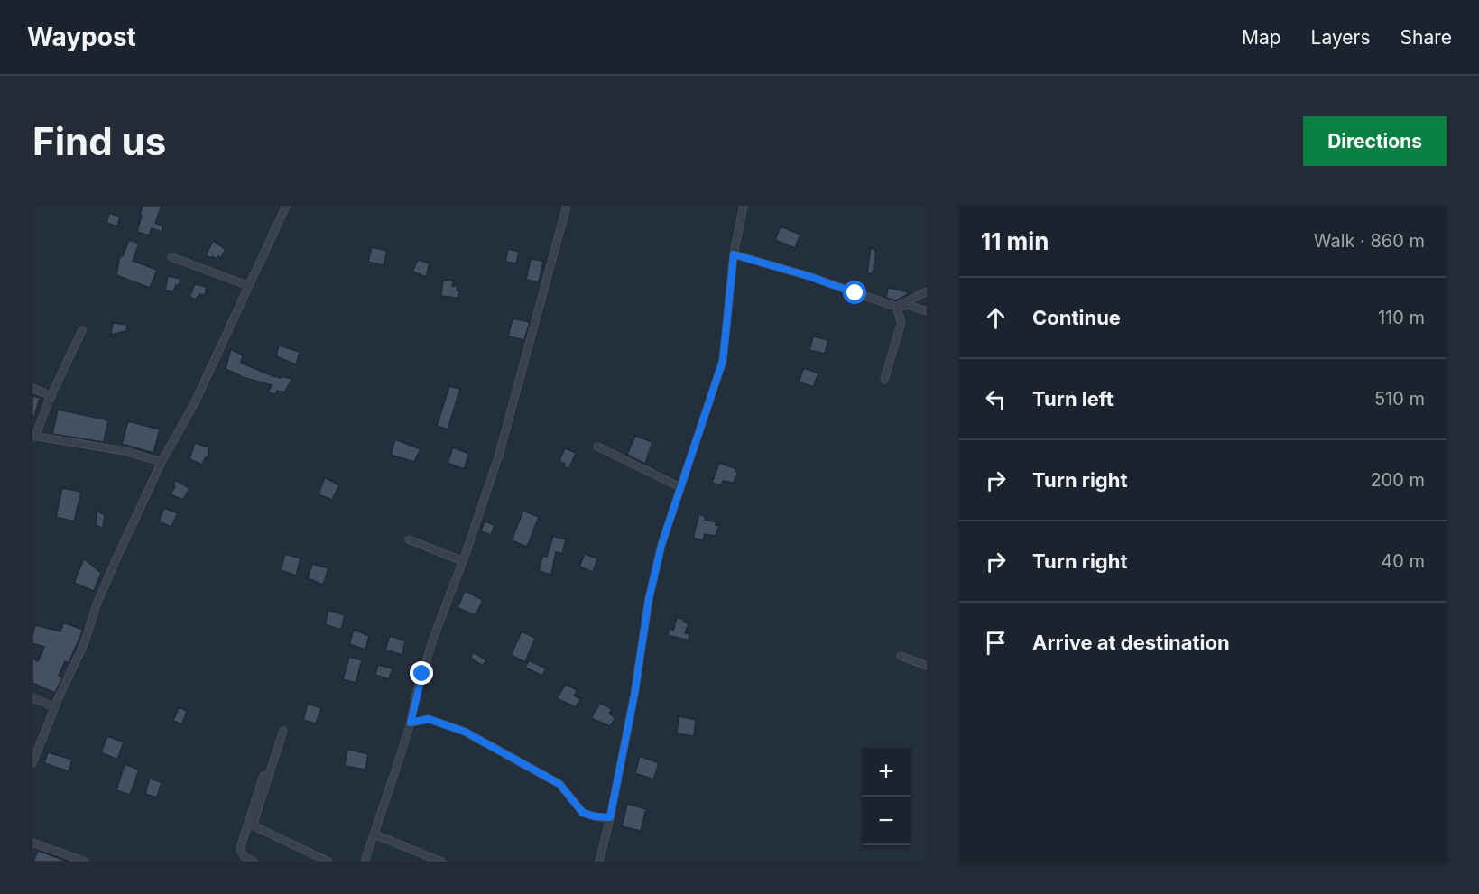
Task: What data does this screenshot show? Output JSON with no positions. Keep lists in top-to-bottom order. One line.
{"page":{"header":"Waypost","nav":["Map","Layers","Share"],"buttons":"Directions","title":"Find us","heading":["11 min","Walk · 860 m"],"list":[["Continue","110 m"],["Turn left","510 m"],["Turn right","200 m"],["Turn right","40 m"],"Arrive at destination"],"map_buttons":["+","−"]}}
